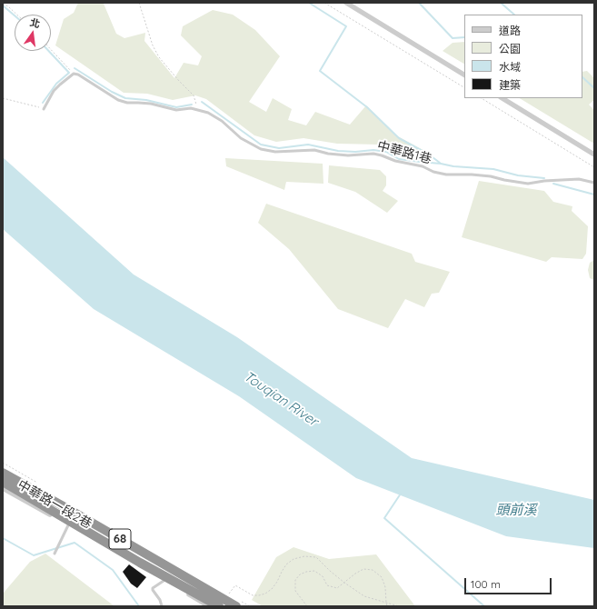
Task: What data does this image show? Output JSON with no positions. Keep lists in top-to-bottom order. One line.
{"streets":{"highway":["68"],"street":["中華路一段2巷"],"lane":["中華路1巷"]},"water":["Touqian River","頭前溪"],"legend":["道路","公園","水域","建築"],"scale_bar":"100 m","north":"top"}
